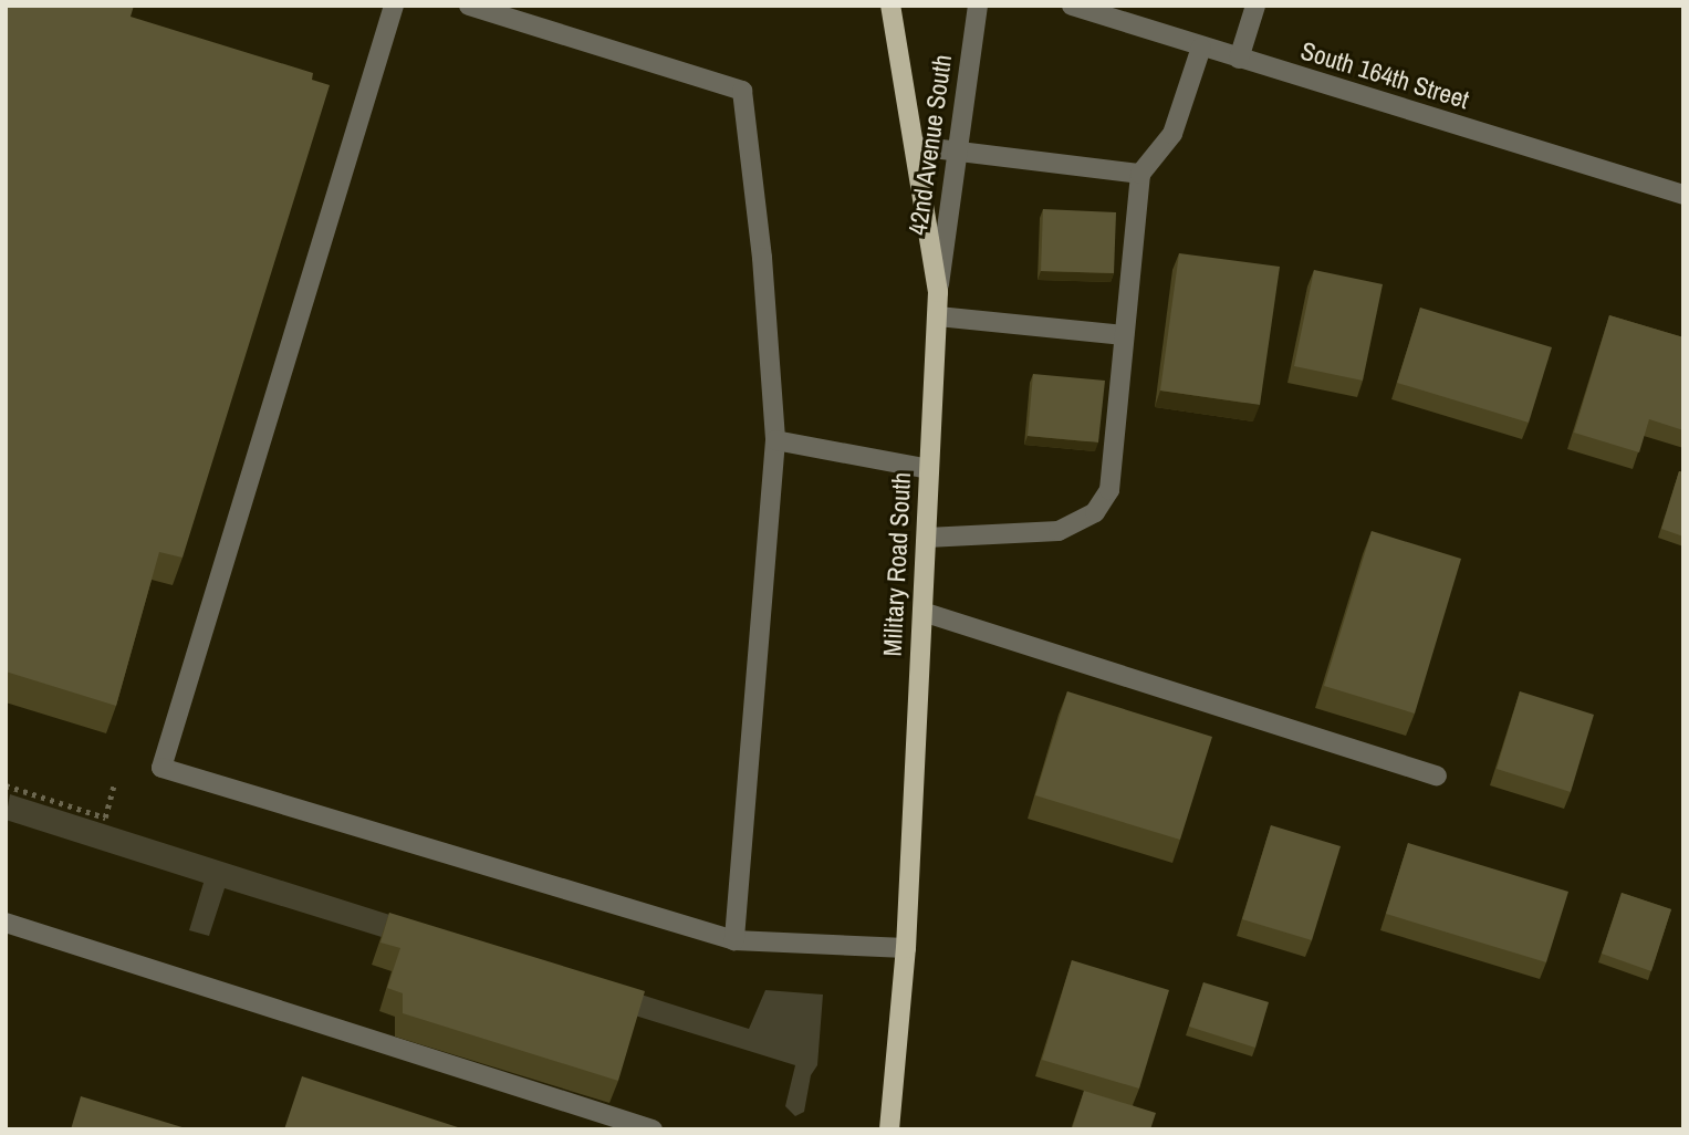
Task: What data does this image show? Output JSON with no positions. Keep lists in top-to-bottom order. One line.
{"streets":{"main road":["Military Road South"],"street":["South 164th Street","42nd Avenue South"]},"crossings":[["42nd Avenue South","Military Road South"]]}
